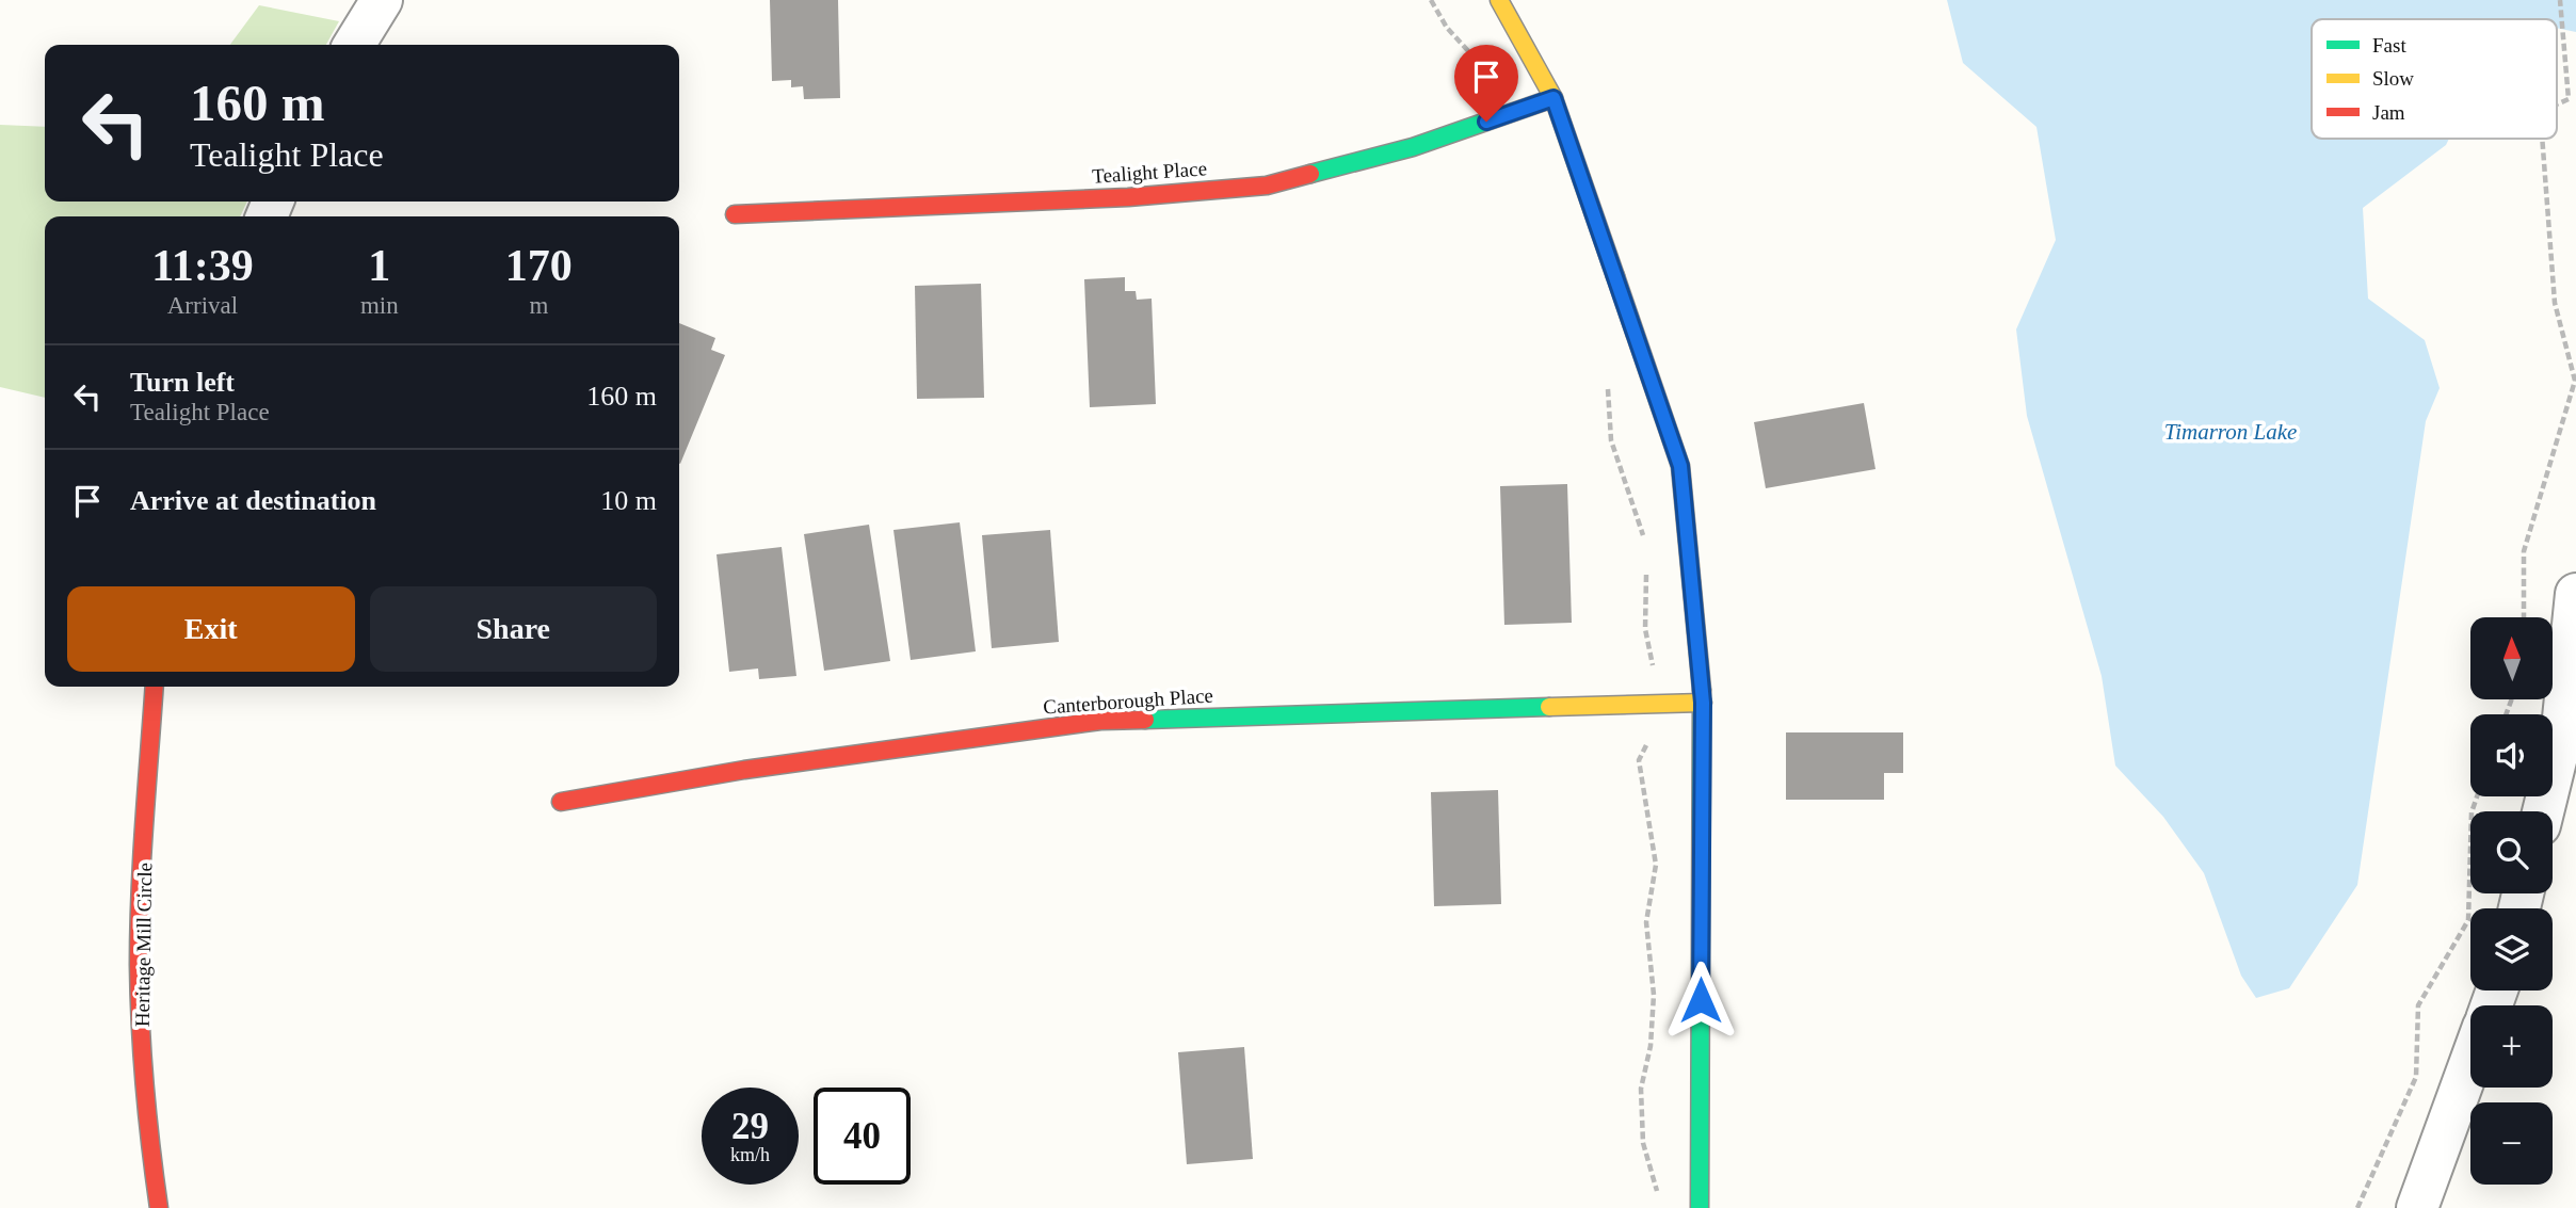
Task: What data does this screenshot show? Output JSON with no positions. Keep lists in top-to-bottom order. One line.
{"streets":{"street":["Tealight Place","Canterborough Place","Heritage Mill Circle"]},"water":["Timarron Lake"],"legend":["Fast","Slow","Jam"],"north":"top","page":{"turn":["160 m","Tealight Place"],"eta":["11:39","Arrival","1","min","170","m"],"list":[{"name":"Turn left","note":"Tealight Place","value":"160 m"},{"name":"Arrive at destination","value":"10 m"}],"buttons":["Exit","Share"],"map_buttons":["+","−"],"speed":"29 km/h","limit":"40"}}
